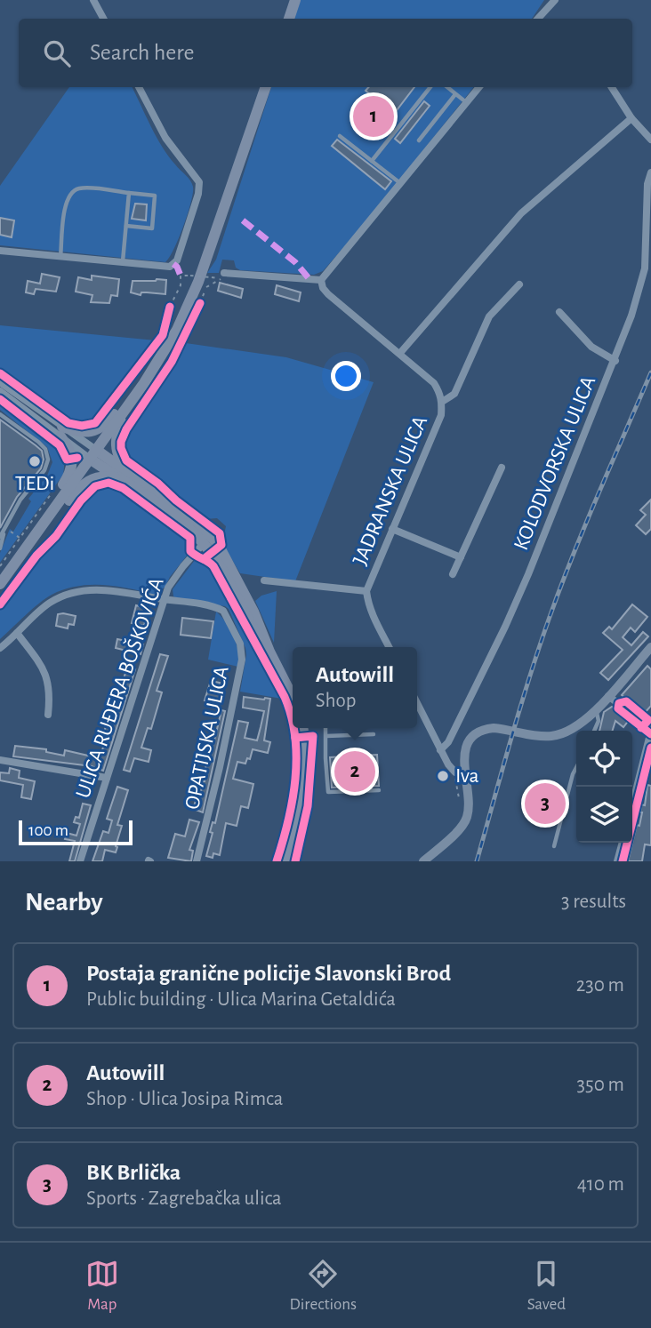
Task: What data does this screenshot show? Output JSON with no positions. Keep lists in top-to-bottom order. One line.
{"streets":{"street":["KOLODVORSKA ULICA","JADRANSKA ULICA","ULICA RUĐERA BOŠKOVIĆA","OPATIJSKA ULICA"]},"crossings":[["ULICA RUĐERA BOŠKOVIĆA","OPATIJSKA ULICA"]],"places":["TEDi","Iva"],"scale_bar":"100 m","page":{"search":"Search here","pins":["1","2","3"],"popup":["Autowill","Shop"],"scale":"100 m","heading":["Nearby","3 results"],"list":[{"mark":"1","name":"Postaja granične policije Slavonski Brod","note":"Public building · Ulica Marina Getaldića","value":"230 m"},{"mark":"2","name":"Autowill","note":"Shop · Ulica Josipa Rimca","value":"350 m"},{"mark":"3","name":"BK Brlička","note":"Sports · Zagrebačka ulica","value":"410 m"}],"nav":["Map","Directions","Saved"]}}
